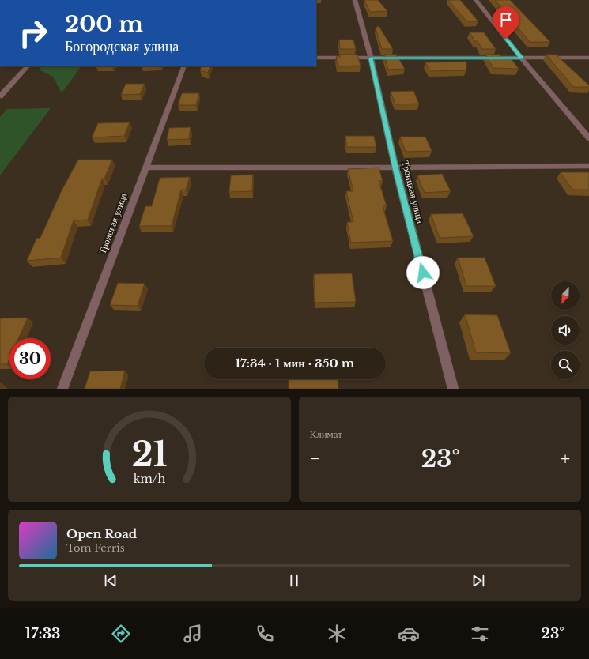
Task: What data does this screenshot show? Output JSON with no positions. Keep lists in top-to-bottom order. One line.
{"streets":{"street":["Троицкая улица"]},"north":"bottom left","page":{"turn":["200 m","Богородская улица"],"limit":"30","trip":"17:34 · 1 мин · 350 m","tile":"Климат","heat":["−","23°","+"],"song":["Open Road","Tom Ferris"],"tabs":["17:33","23°"],"gauge":["21","km/h"]}}
